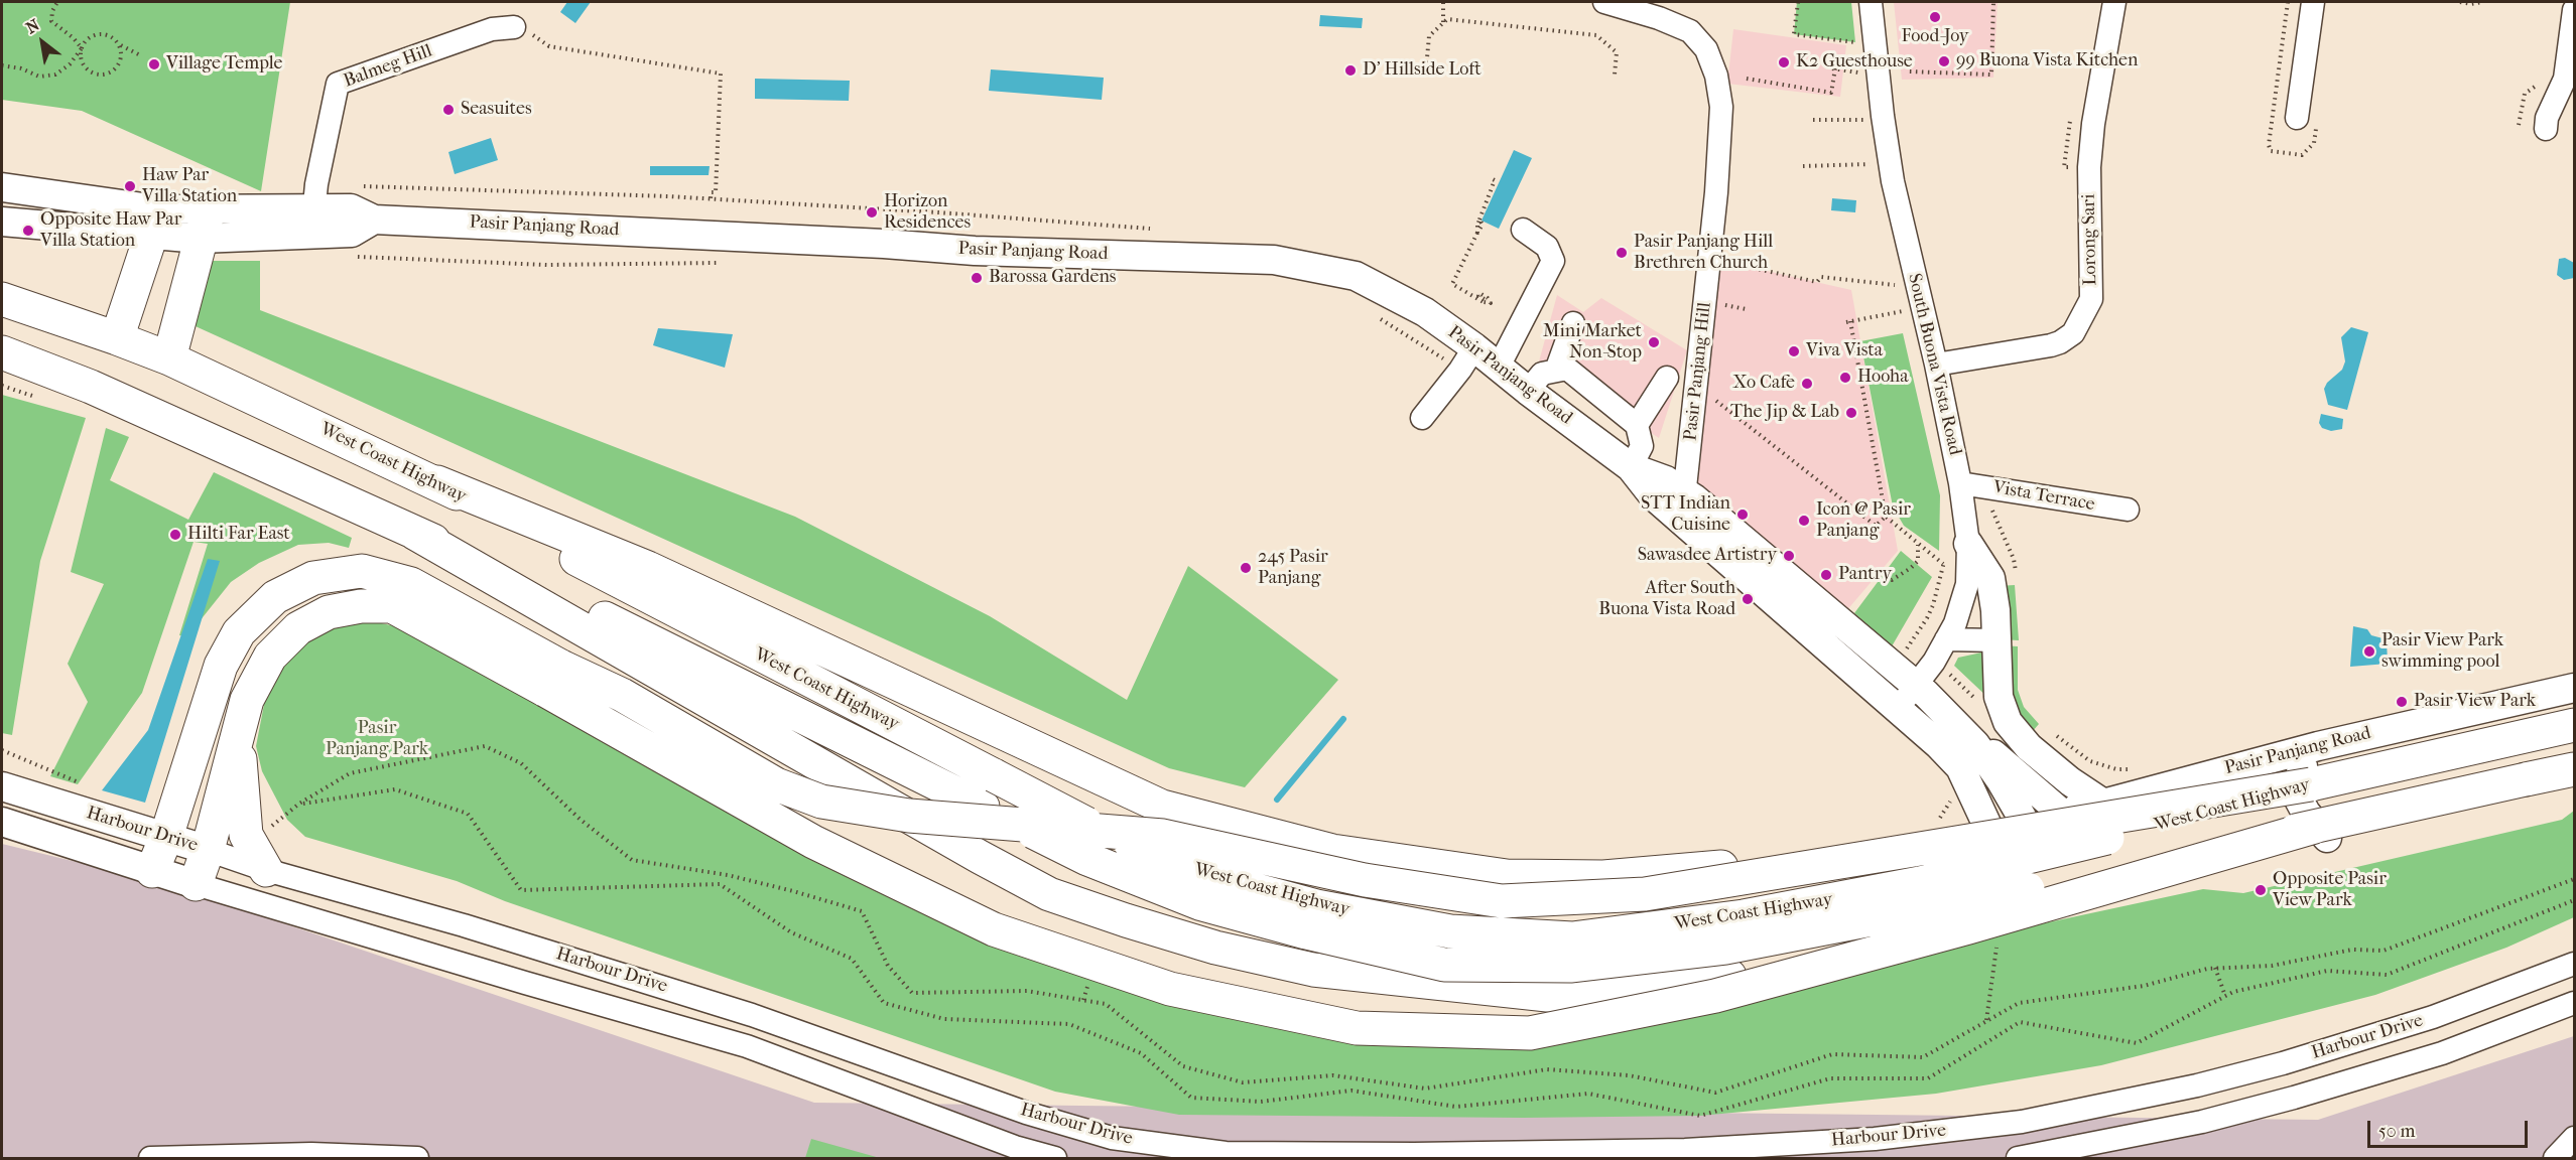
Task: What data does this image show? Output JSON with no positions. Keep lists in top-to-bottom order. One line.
{"streets":{"highway":["West Coast Highway"],"main road":["Pasir Panjang Road","Harbour Drive"],"street":["Balmeg Hill","Lorong Sari","South Buona Vista Road","Pasir Panjang Hill","Vista Terrace"]},"crossings":[["Balmeg Hill","Pasir Panjang Road"],["Pasir Panjang Road","South Buona Vista Road"],["Pasir Panjang Road","Pasir Panjang Hill"],["Lorong Sari","South Buona Vista Road"],["South Buona Vista Road","Vista Terrace"]],"parks":["Pasir Panjang Park"],"places":["Food-Joy","99 Buona Vista Kitchen","K2 Guesthouse","Village Temple","D' Hillside Loft","Seasuites","Haw Par Villa Station","Horizon Residences","Opposite Haw Par Villa Station","Pasir Panjang Hill Brethren Church","Barossa Gardens","Mini Market Non-Stop","Viva Vista","Hooha","Xo Cafe","The Jip & Lab","STT Indian Cuisine","Icon @ Pasir Panjang","Hilti Far East","Sawasdee Artistry","245 Pasir Panjang","Pantry","After South Buona Vista Road","Pasir View Park swimming pool","Pasir View Park","Opposite Pasir View Park"],"scale_bar":"50 m","north":"top left"}
